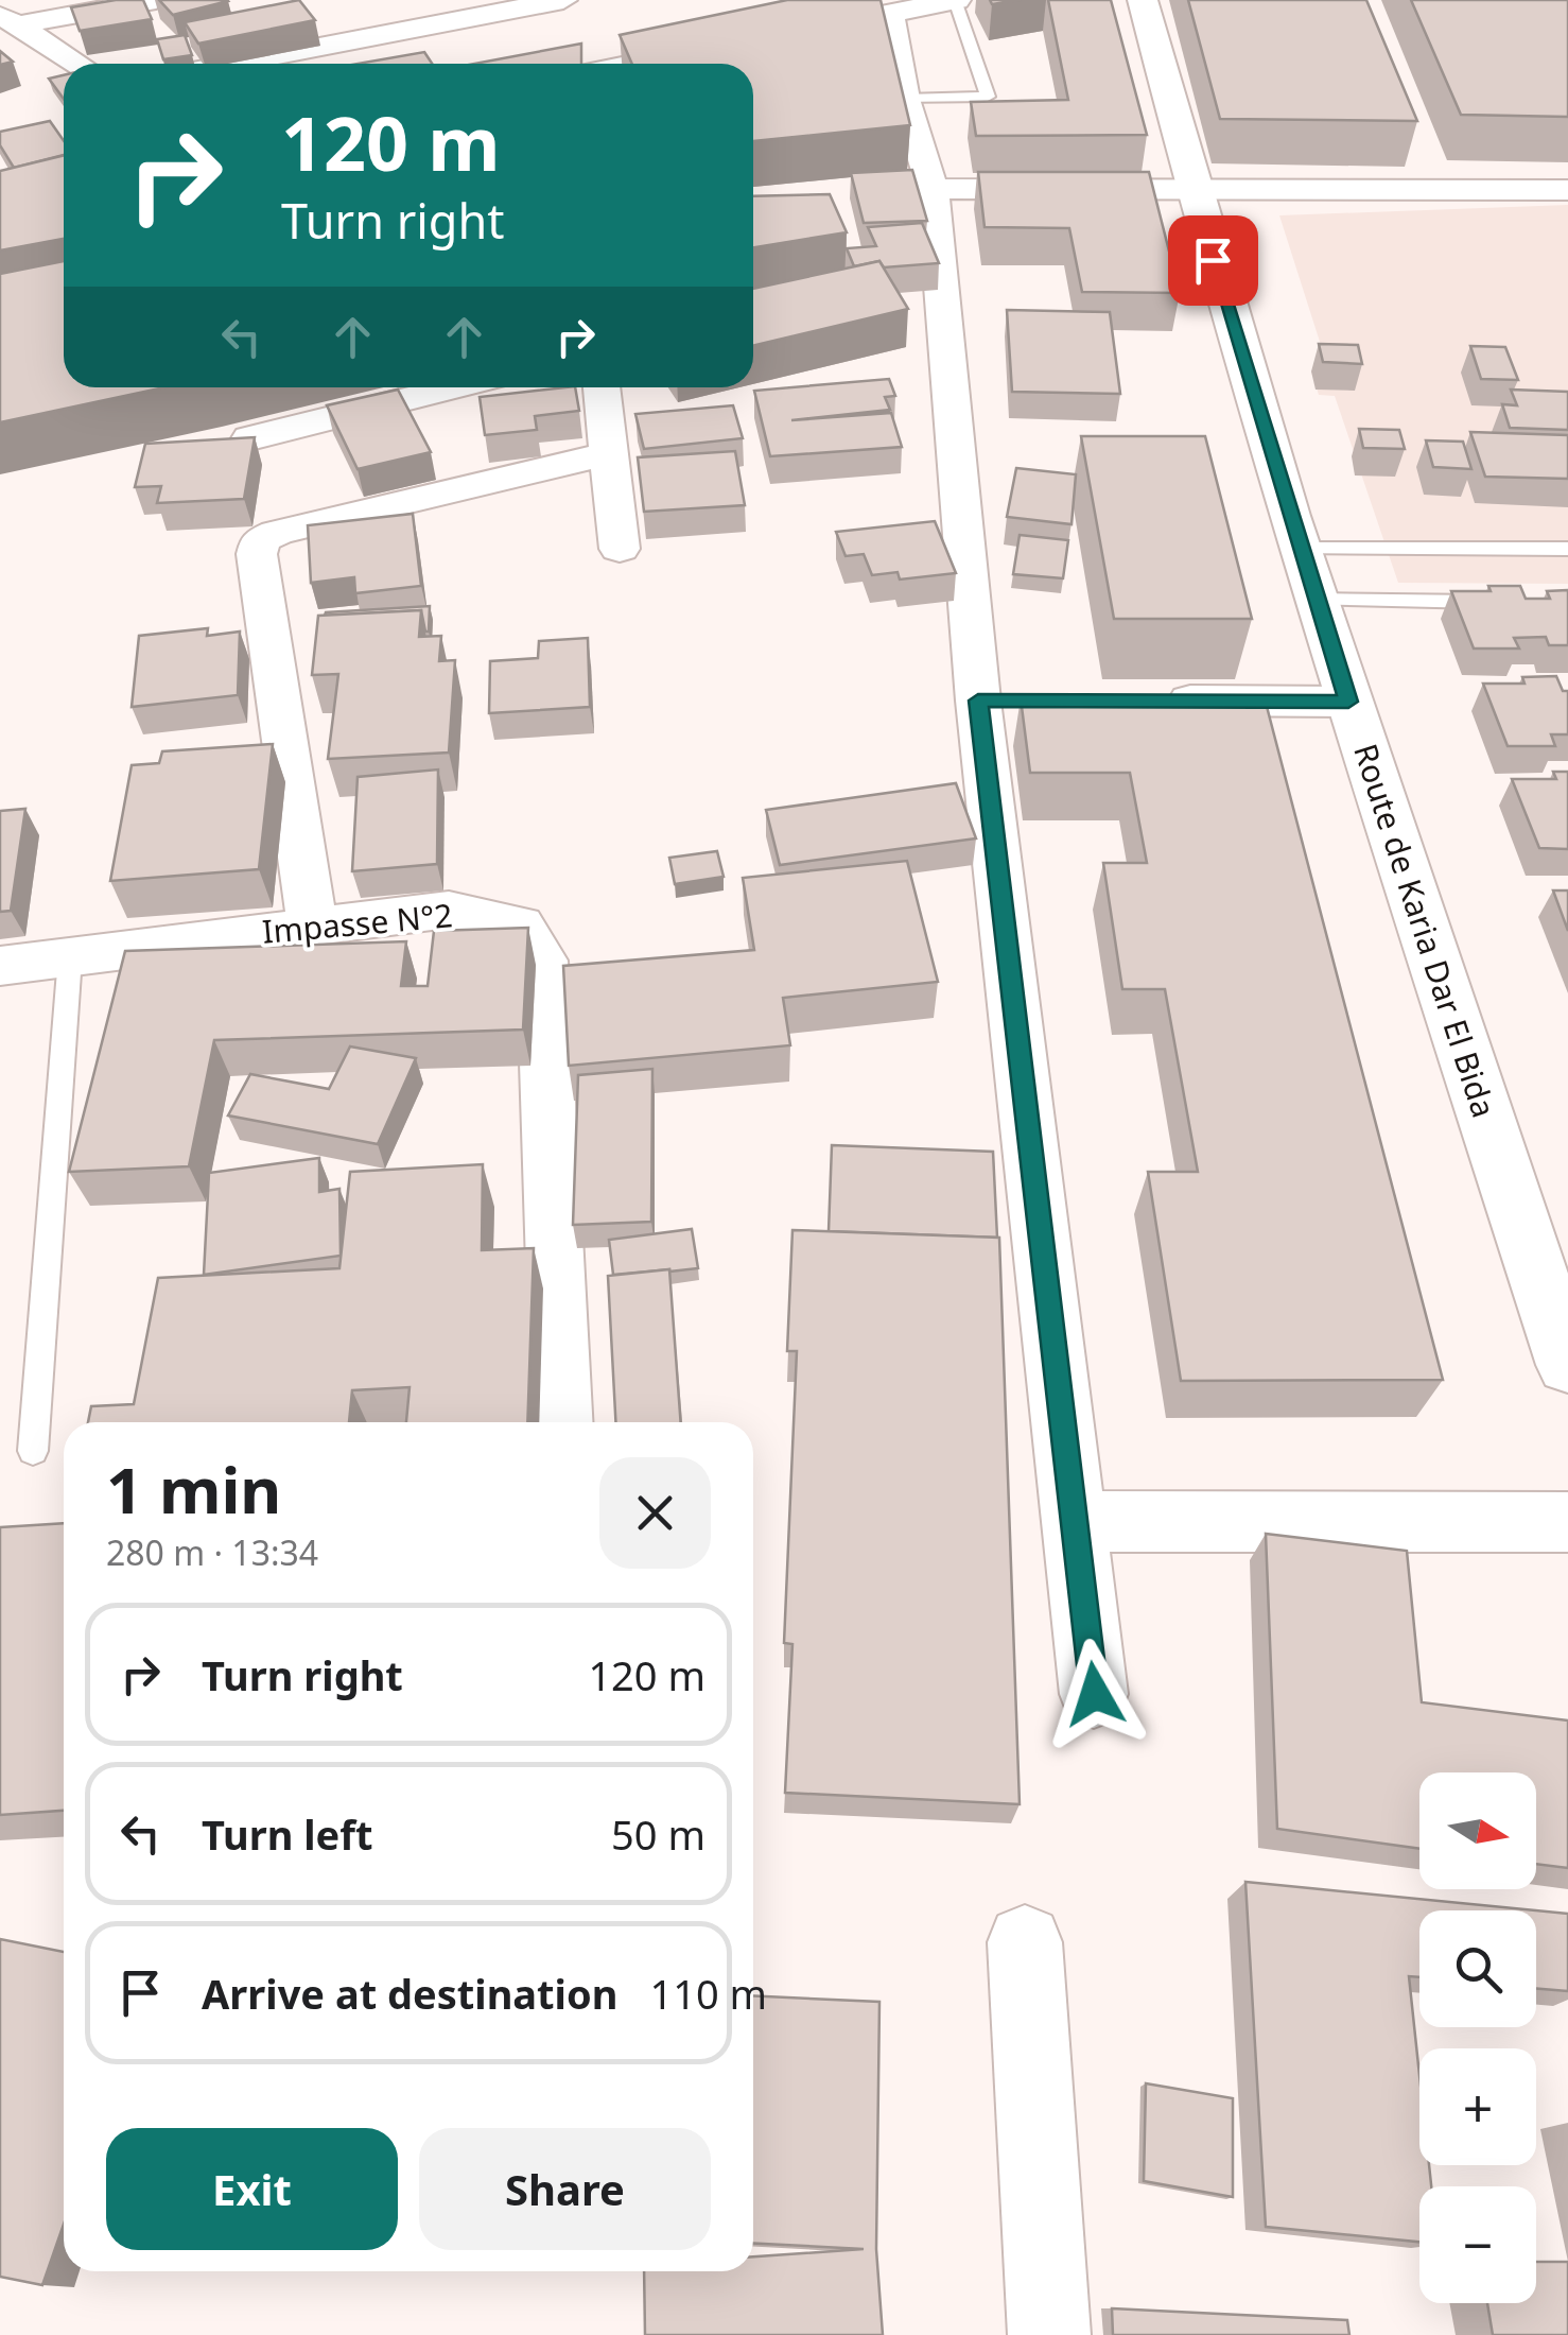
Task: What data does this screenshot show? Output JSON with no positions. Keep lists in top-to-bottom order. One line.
{"streets":{"street":["Impasse N°2","Route de Karia Dar El Bida"]},"north":"right","page":{"turn":["120 m","Turn right"],"heading":["1 min","280 m · 13:34"],"list":[{"name":"Turn right","value":"120 m"},{"name":"Turn left","value":"50 m"},{"name":"Arrive at destination","value":"110 m"}],"map_buttons":["+","−"],"buttons":["Exit","Share"]}}
